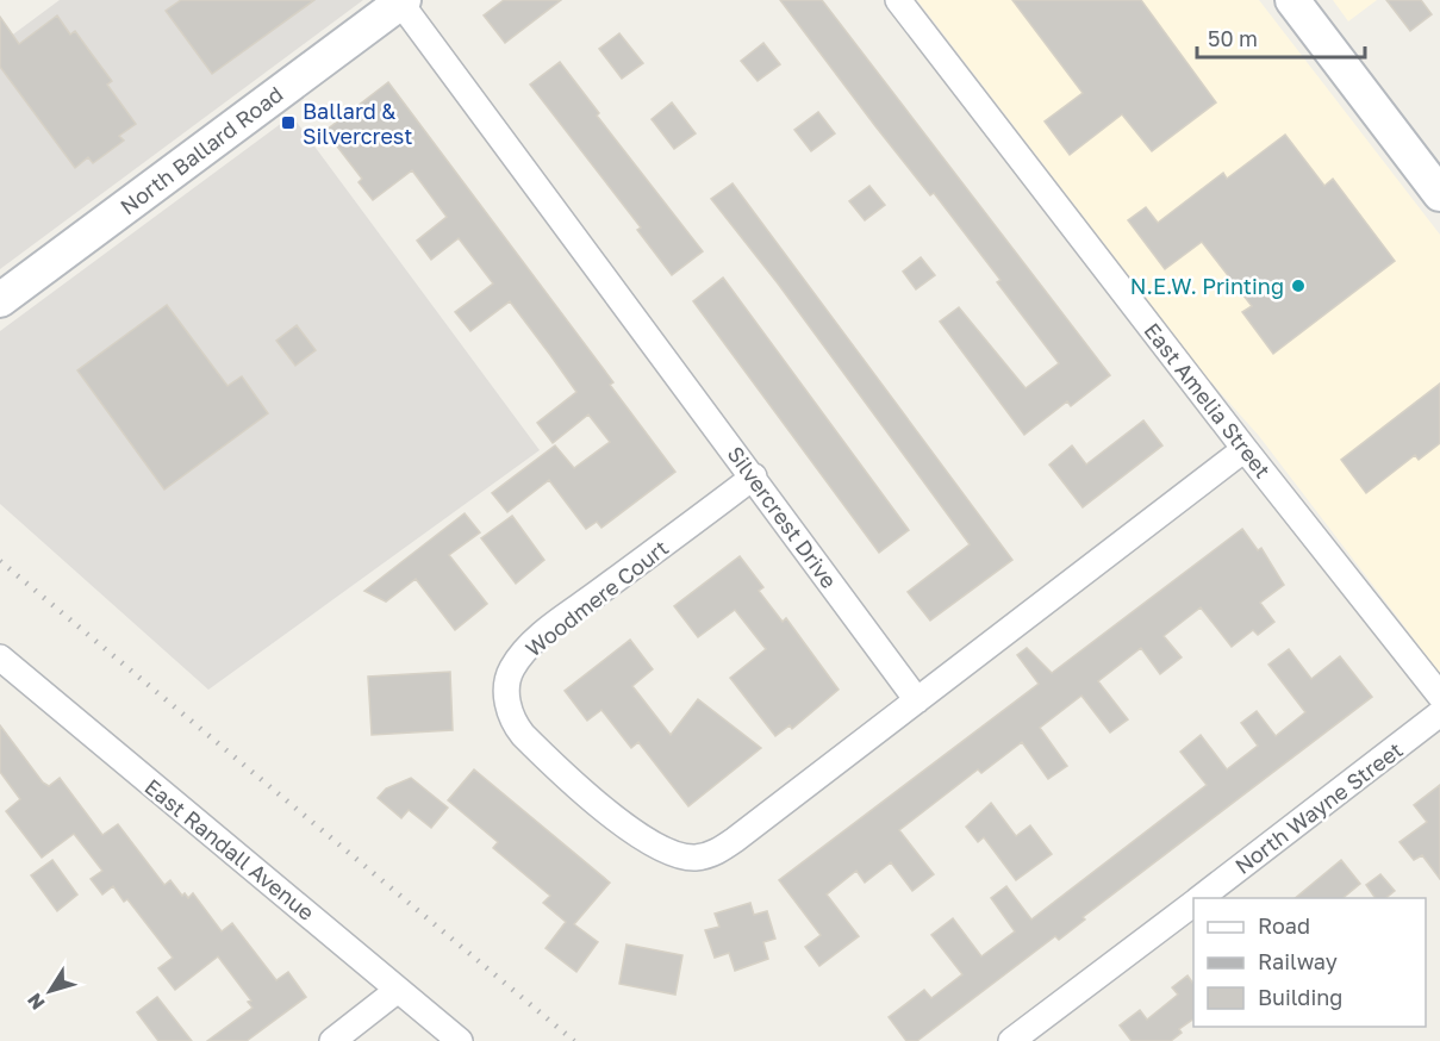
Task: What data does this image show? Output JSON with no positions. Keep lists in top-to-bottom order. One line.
{"streets":{"main road":["North Ballard Road"],"street":["East Amelia Street","Silvercrest Drive","Woodmere Court","North Wayne Street","East Randall Avenue"]},"crossings":[["North Ballard Road","Silvercrest Drive"],["Silvercrest Drive","Woodmere Court"]],"places":{"transit":["Ballard & Silvercrest"],"other":["N.E.W. Printing"]},"legend":["Road","Railway","Building"],"scale_bar":"50 m","north":"bottom left"}
